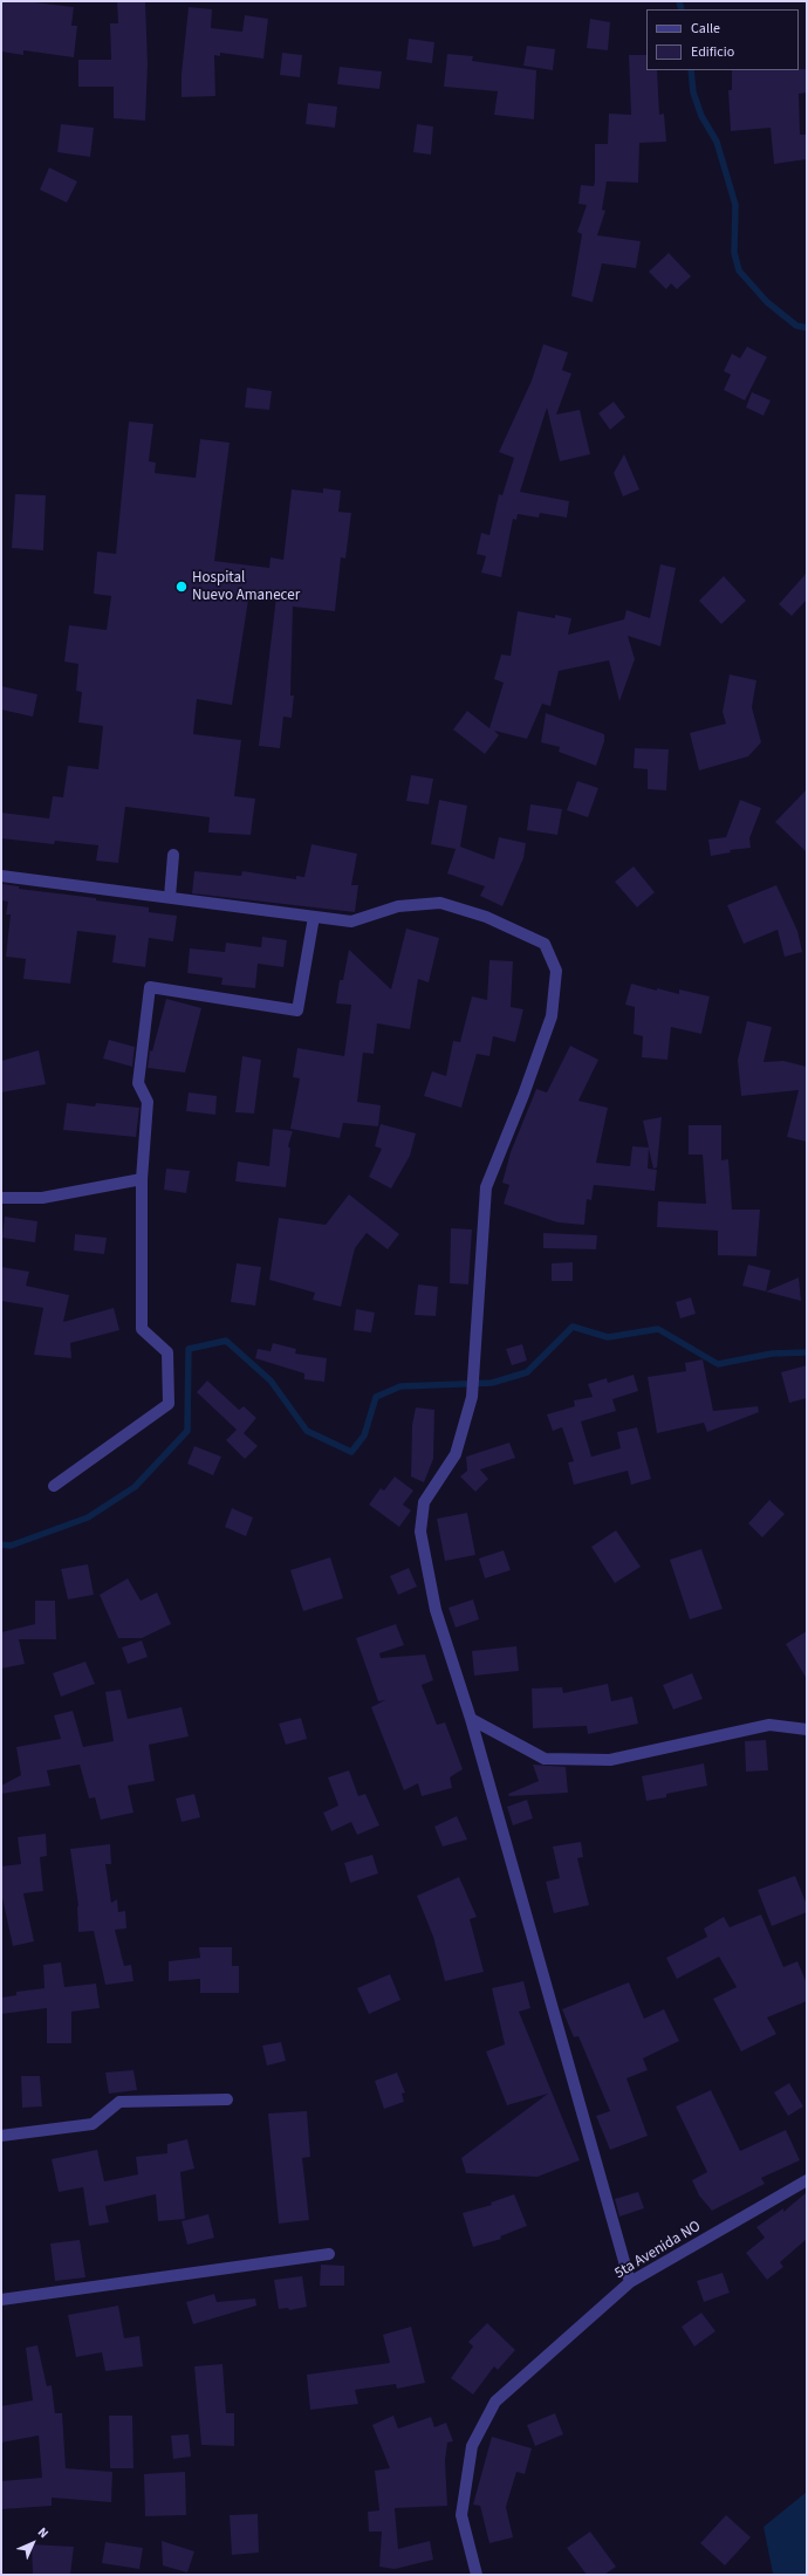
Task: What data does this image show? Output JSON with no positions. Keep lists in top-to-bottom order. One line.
{"streets":{"street":["5ta Avenida NO"]},"places":["Hospital Nuevo Amanecer"],"legend":["Calle","Edificio"],"north":"top right"}
